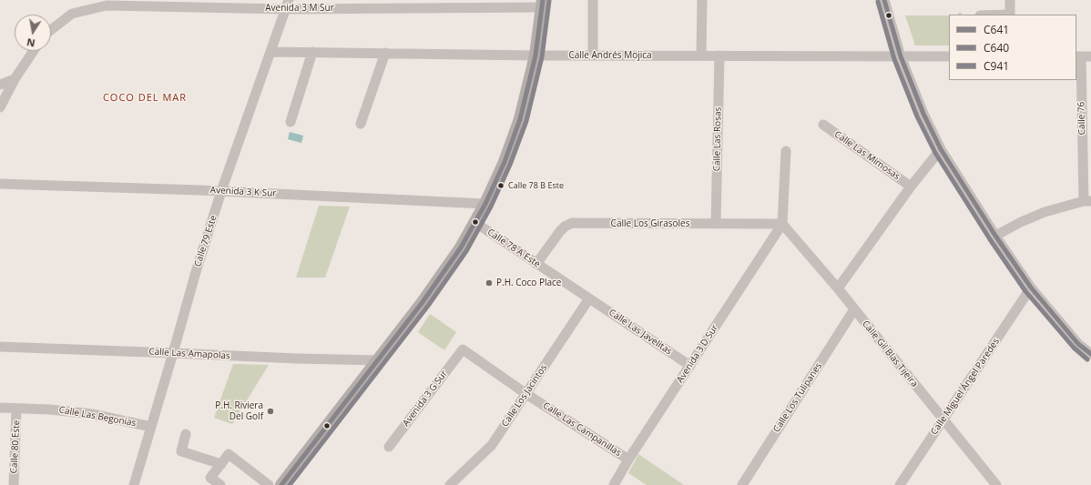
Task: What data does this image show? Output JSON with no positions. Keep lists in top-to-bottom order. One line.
{"streets":{"street":["Avenida 3 M Sur","Calle Andrés Mojica","Calle 76","Calle Las Rosas","Calle Las Mimosas","Avenida 3 K Sur","Calle Los Girasoles","Calle 79 Este","Calle 78 A Este","Calle Las Javelitas","Calle Las Amapolas","Avenida 3 D Sur","Calle Gil Blas Tijeira","Calle Miguel Ángel Paredes","Calle Los Jacintos","Calle Los Tulipanes","Avenida 3 G Sur","Calle Las Begonias","Calle Las Campanillas","Calle 80 Este"]},"crossings":[["Avenida 3 M Sur","Calle 79 Este"],["Calle Andrés Mojica","Calle Las Rosas"],["Calle Andrés Mojica","Calle 79 Este"],["Calle Las Rosas","Calle Los Girasoles"],["Avenida 3 K Sur","Calle 79 Este"],["Calle Los Girasoles","Calle 78 A Este"],["Calle Los Girasoles","Avenida 3 D Sur"],["Calle Los Girasoles","Calle Gil Blas Tijeira"],["Calle 79 Este","Calle Las Amapolas"],["Calle 79 Este","Calle Las Begonias"],["Calle 78 A Este","Calle Las Javelitas"],["Calle 78 A Este","Calle Los Jacintos"],["Calle Las Javelitas","Avenida 3 D Sur"],["Calle Las Javelitas","Calle Los Jacintos"],["Avenida 3 D Sur","Calle Gil Blas Tijeira"],["Avenida 3 D Sur","Calle Las Campanillas"],["Calle Gil Blas Tijeira","Calle Miguel Ángel Paredes"],["Calle Gil Blas Tijeira","Calle Los Tulipanes"],["Calle Los Jacintos","Calle Las Campanillas"],["Avenida 3 G Sur","Calle Las Campanillas"],["Calle Las Begonias","Calle 80 Este"]],"districts":["COCO DEL MAR"],"places":["Calle 78 B Este","P.H. Coco Place","P.H. Riviera Del Golf"],"lines":["transit line C641","transit line C640","transit line C941"],"legend":["C641","C640","C941"],"north":"bottom"}
